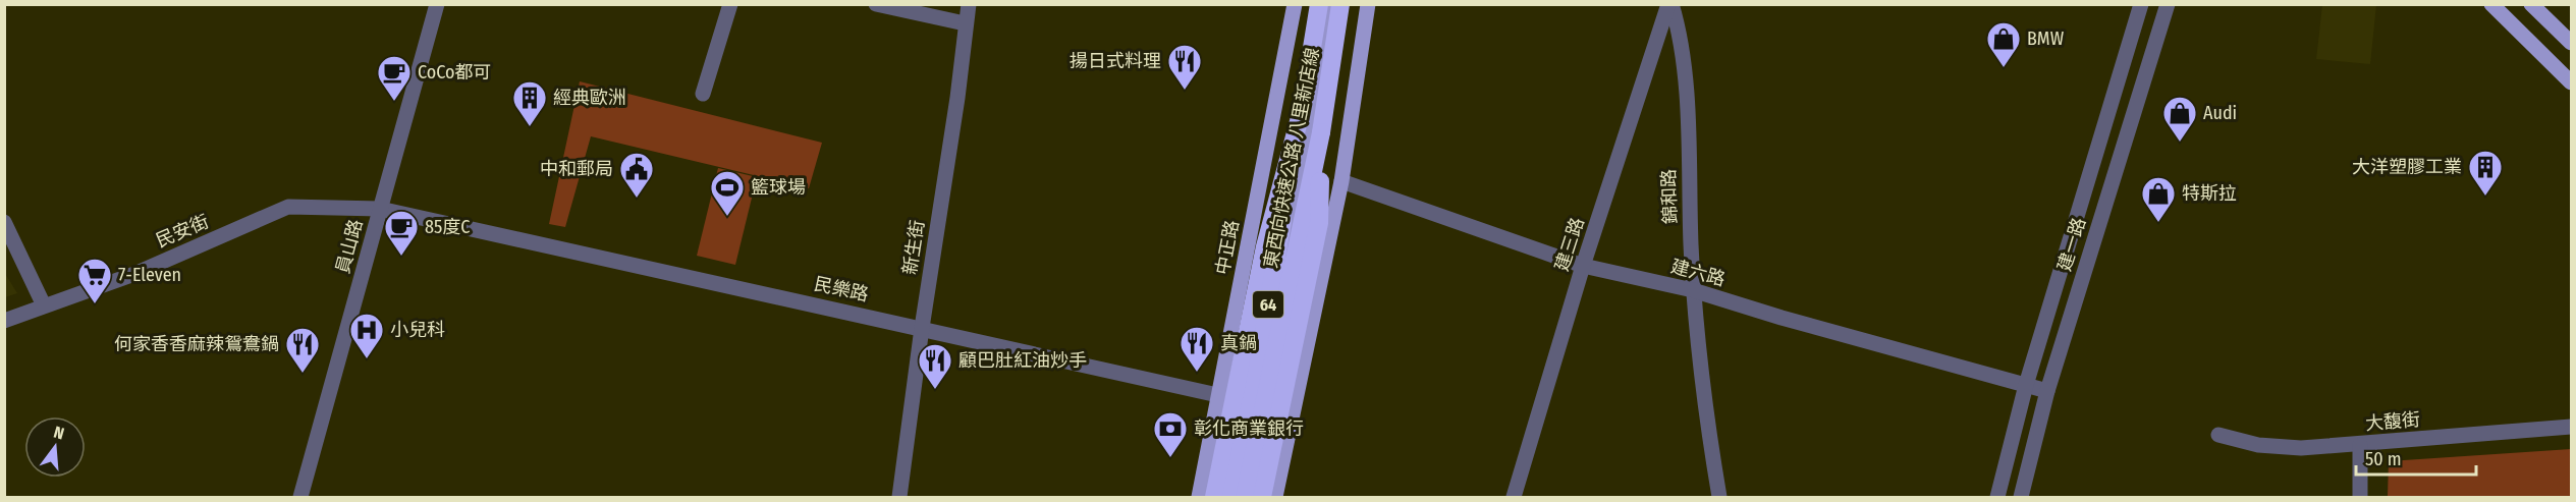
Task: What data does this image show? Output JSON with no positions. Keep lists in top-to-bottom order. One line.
{"streets":{"highway":["東西向快速公路 八里新店線","64"],"main road":["中正路"],"street":["錦和路","民安街","建三路","建一路","員山路","新生街","建六路","民樂路","大馥街"]},"crossings":[["錦和路","建三路"],["錦和路","建六路"],["民安街","員山路"],["民安街","民樂路"],["建三路","建六路"],["建一路","建六路"],["員山路","民樂路"],["新生街","民樂路"],["中正路","民樂路"]],"places":{"shop":["BMW","Audi","特斯拉"],"restaurant":["揚日式料理","真鍋","何家香香麻辣鴛鴦鍋","顧巴肚紅油炒手"],"cafe":["CoCo都可","85度C"],"building":["經典歐洲","大洋塑膠工業"],"public building":["中和郵局"],"sports":["籃球場"],"supermarket":["7-Eleven"],"hospital":["小兒科"],"bank":["彰化商業銀行"]},"scale_bar":"50 m","north":"top"}
